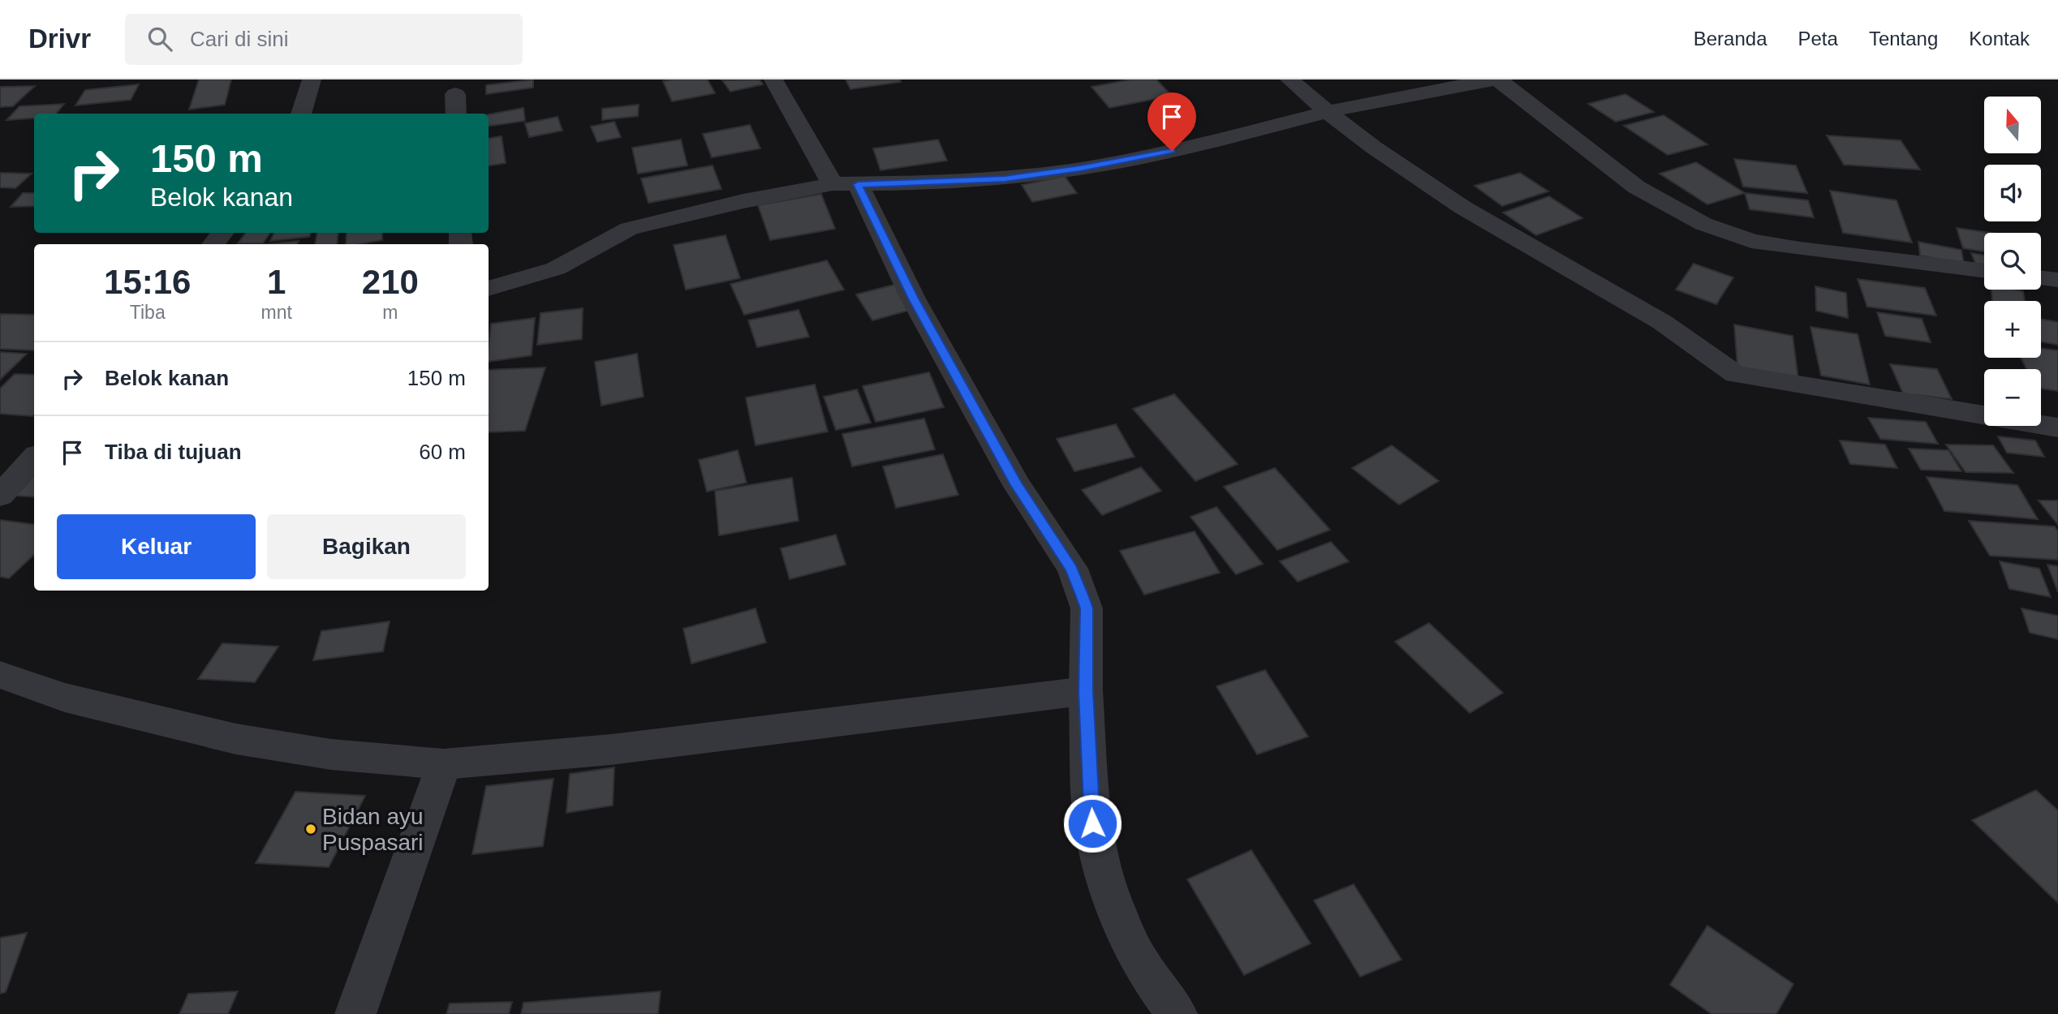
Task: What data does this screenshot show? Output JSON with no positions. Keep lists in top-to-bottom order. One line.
{"places":["Bidan ayu Puspasari"],"north":"top","page":{"header":"Drivr","search":"Cari di sini","nav":["Beranda","Peta","Tentang","Kontak"],"map_buttons":["+","−"],"turn":["150 m","Belok kanan"],"eta":["15:16","Tiba","1","mnt","210","m"],"list":[{"name":"Belok kanan","value":"150 m"},{"name":"Tiba di tujuan","value":"60 m"}],"buttons":["Keluar","Bagikan"]}}
